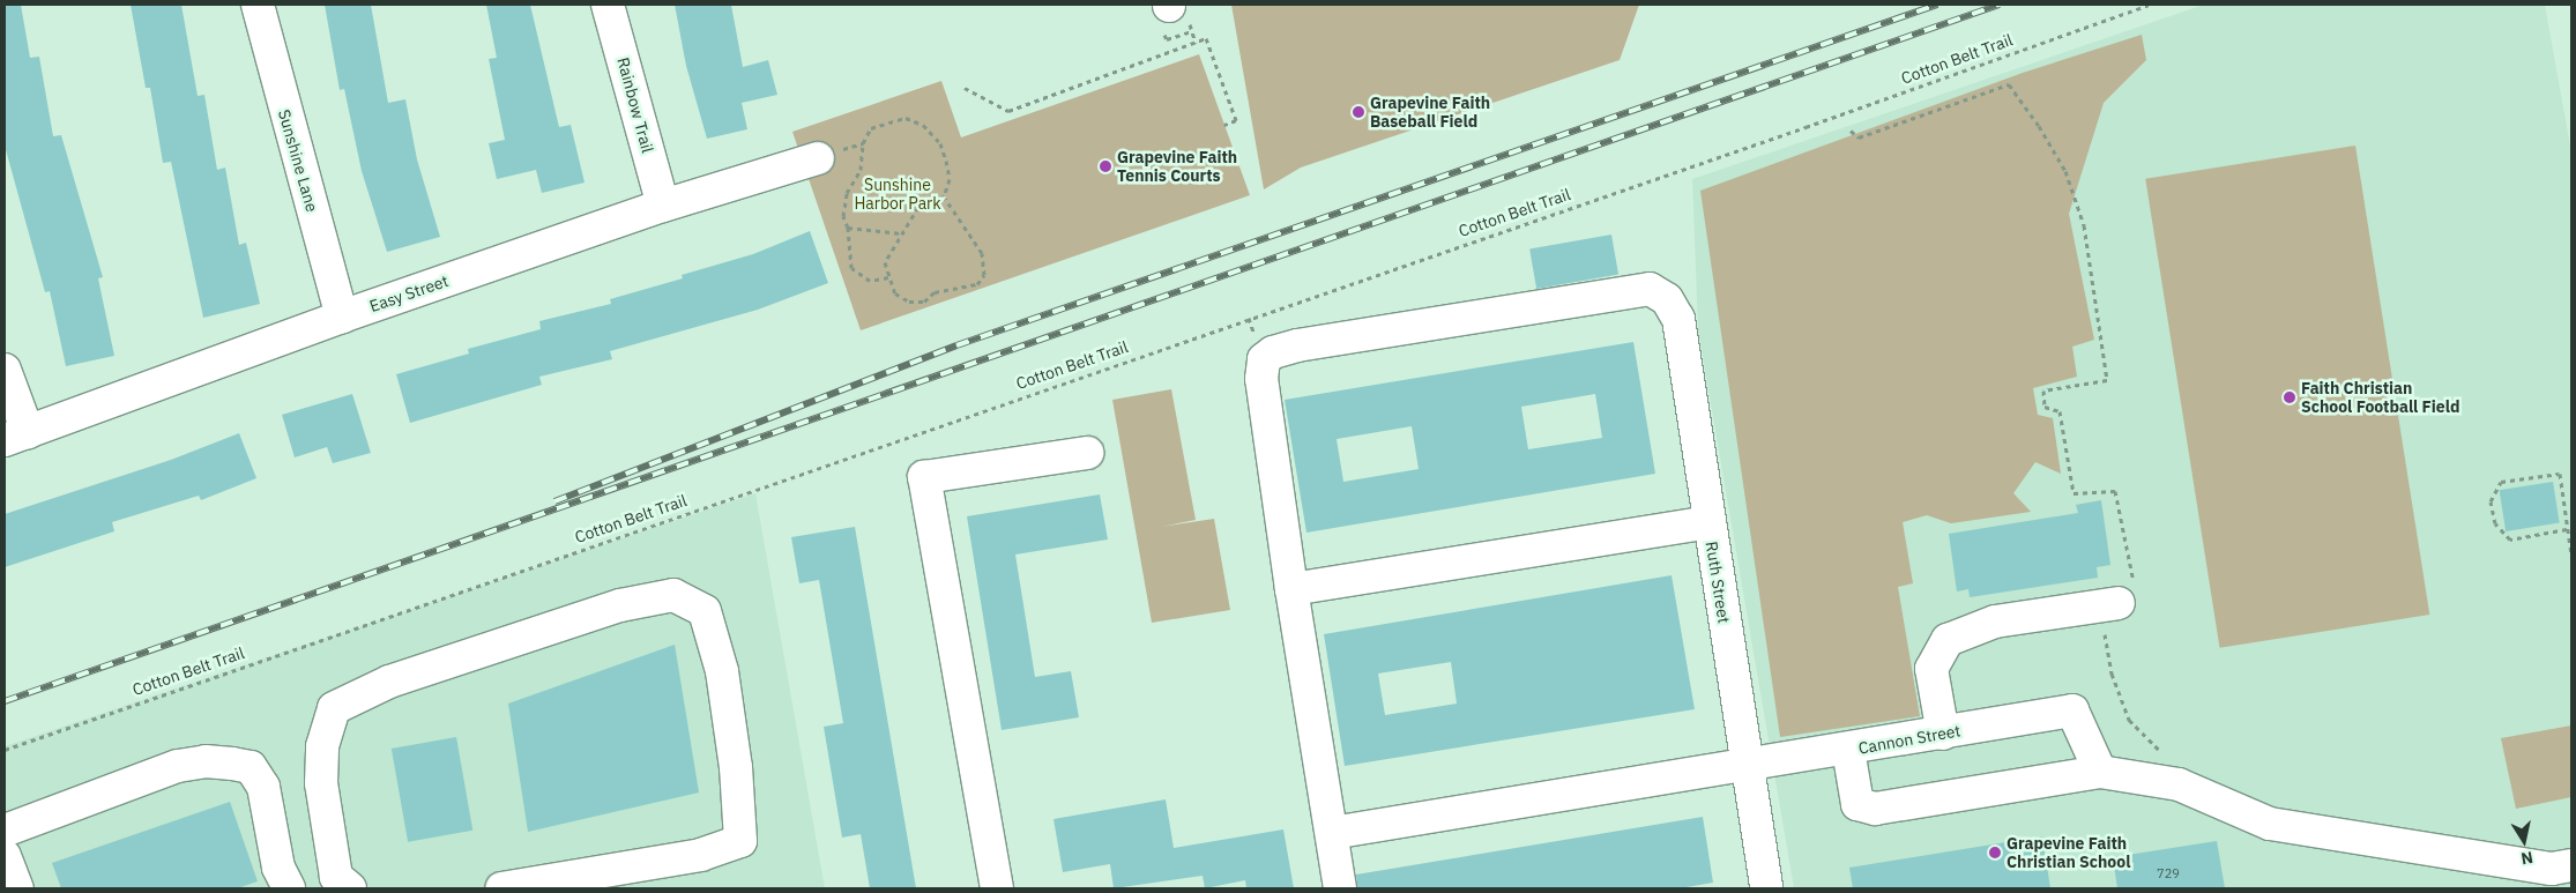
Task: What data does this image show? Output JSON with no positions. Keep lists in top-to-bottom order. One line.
{"streets":{"street":["Rainbow Trail","Sunshine Lane","Easy Street","Ruth Street","Cannon Street"],"path":["Cotton Belt Trail"]},"crossings":[["Rainbow Trail","Easy Street"],["Sunshine Lane","Easy Street"],["Ruth Street","Cannon Street"]],"parks":["Sunshine Harbor Park"],"places":["Grapevine Faith Baseball Field","Grapevine Faith Tennis Courts","Faith Christian School Football Field","Grapevine Faith Christian School"],"house_numbers":["729"],"north":"bottom"}
